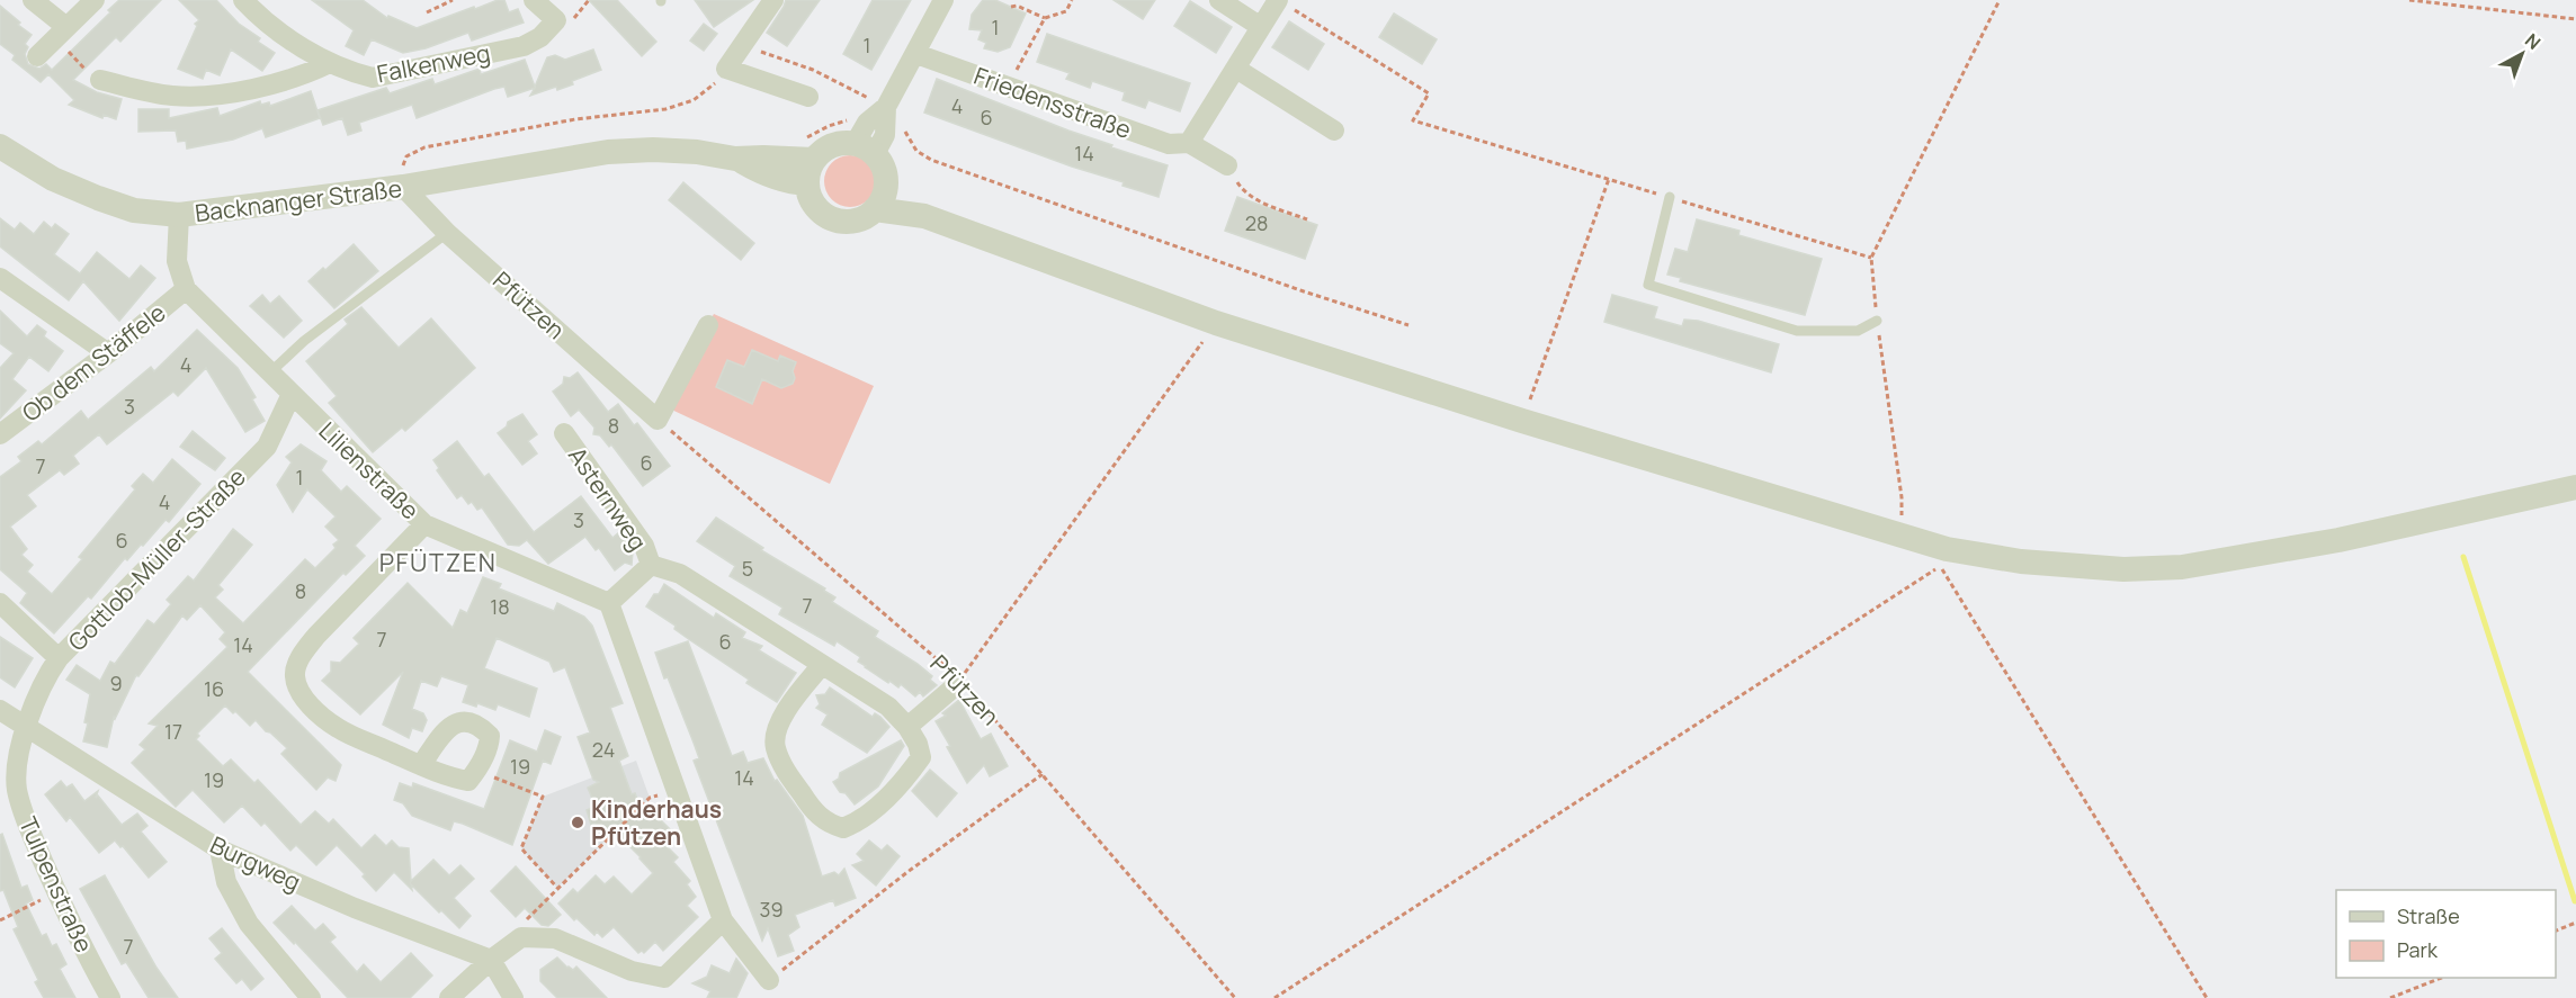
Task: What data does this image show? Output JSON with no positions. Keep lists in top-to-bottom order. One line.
{"streets":{"street":["Falkenweg","Friedensstraße","Backnanger Straße","Pfützen","Ob dem Stäffele","Lilienstraße","Asternweg","Gottlob-Müller-Straße","Burgweg","Tulpenstraße"]},"crossings":[["Backnanger Straße","Pfützen"],["Backnanger Straße","Lilienstraße"],["Ob dem Stäffele","Lilienstraße"],["Lilienstraße","Gottlob-Müller-Straße"],["Gottlob-Müller-Straße","Burgweg"],["Gottlob-Müller-Straße","Tulpenstraße"],["Burgweg","Tulpenstraße"]],"districts":["PFÜTZEN"],"places":["Kinderhaus Pfützen"],"house_numbers":["1","1","4","6","14","28","4","3","8","6","7","1","4","3","6","5","8","7","18","7","6","14","9","16","17","24","19","14","19","39","7"],"legend":["Straße","Park"],"north":"top right"}
